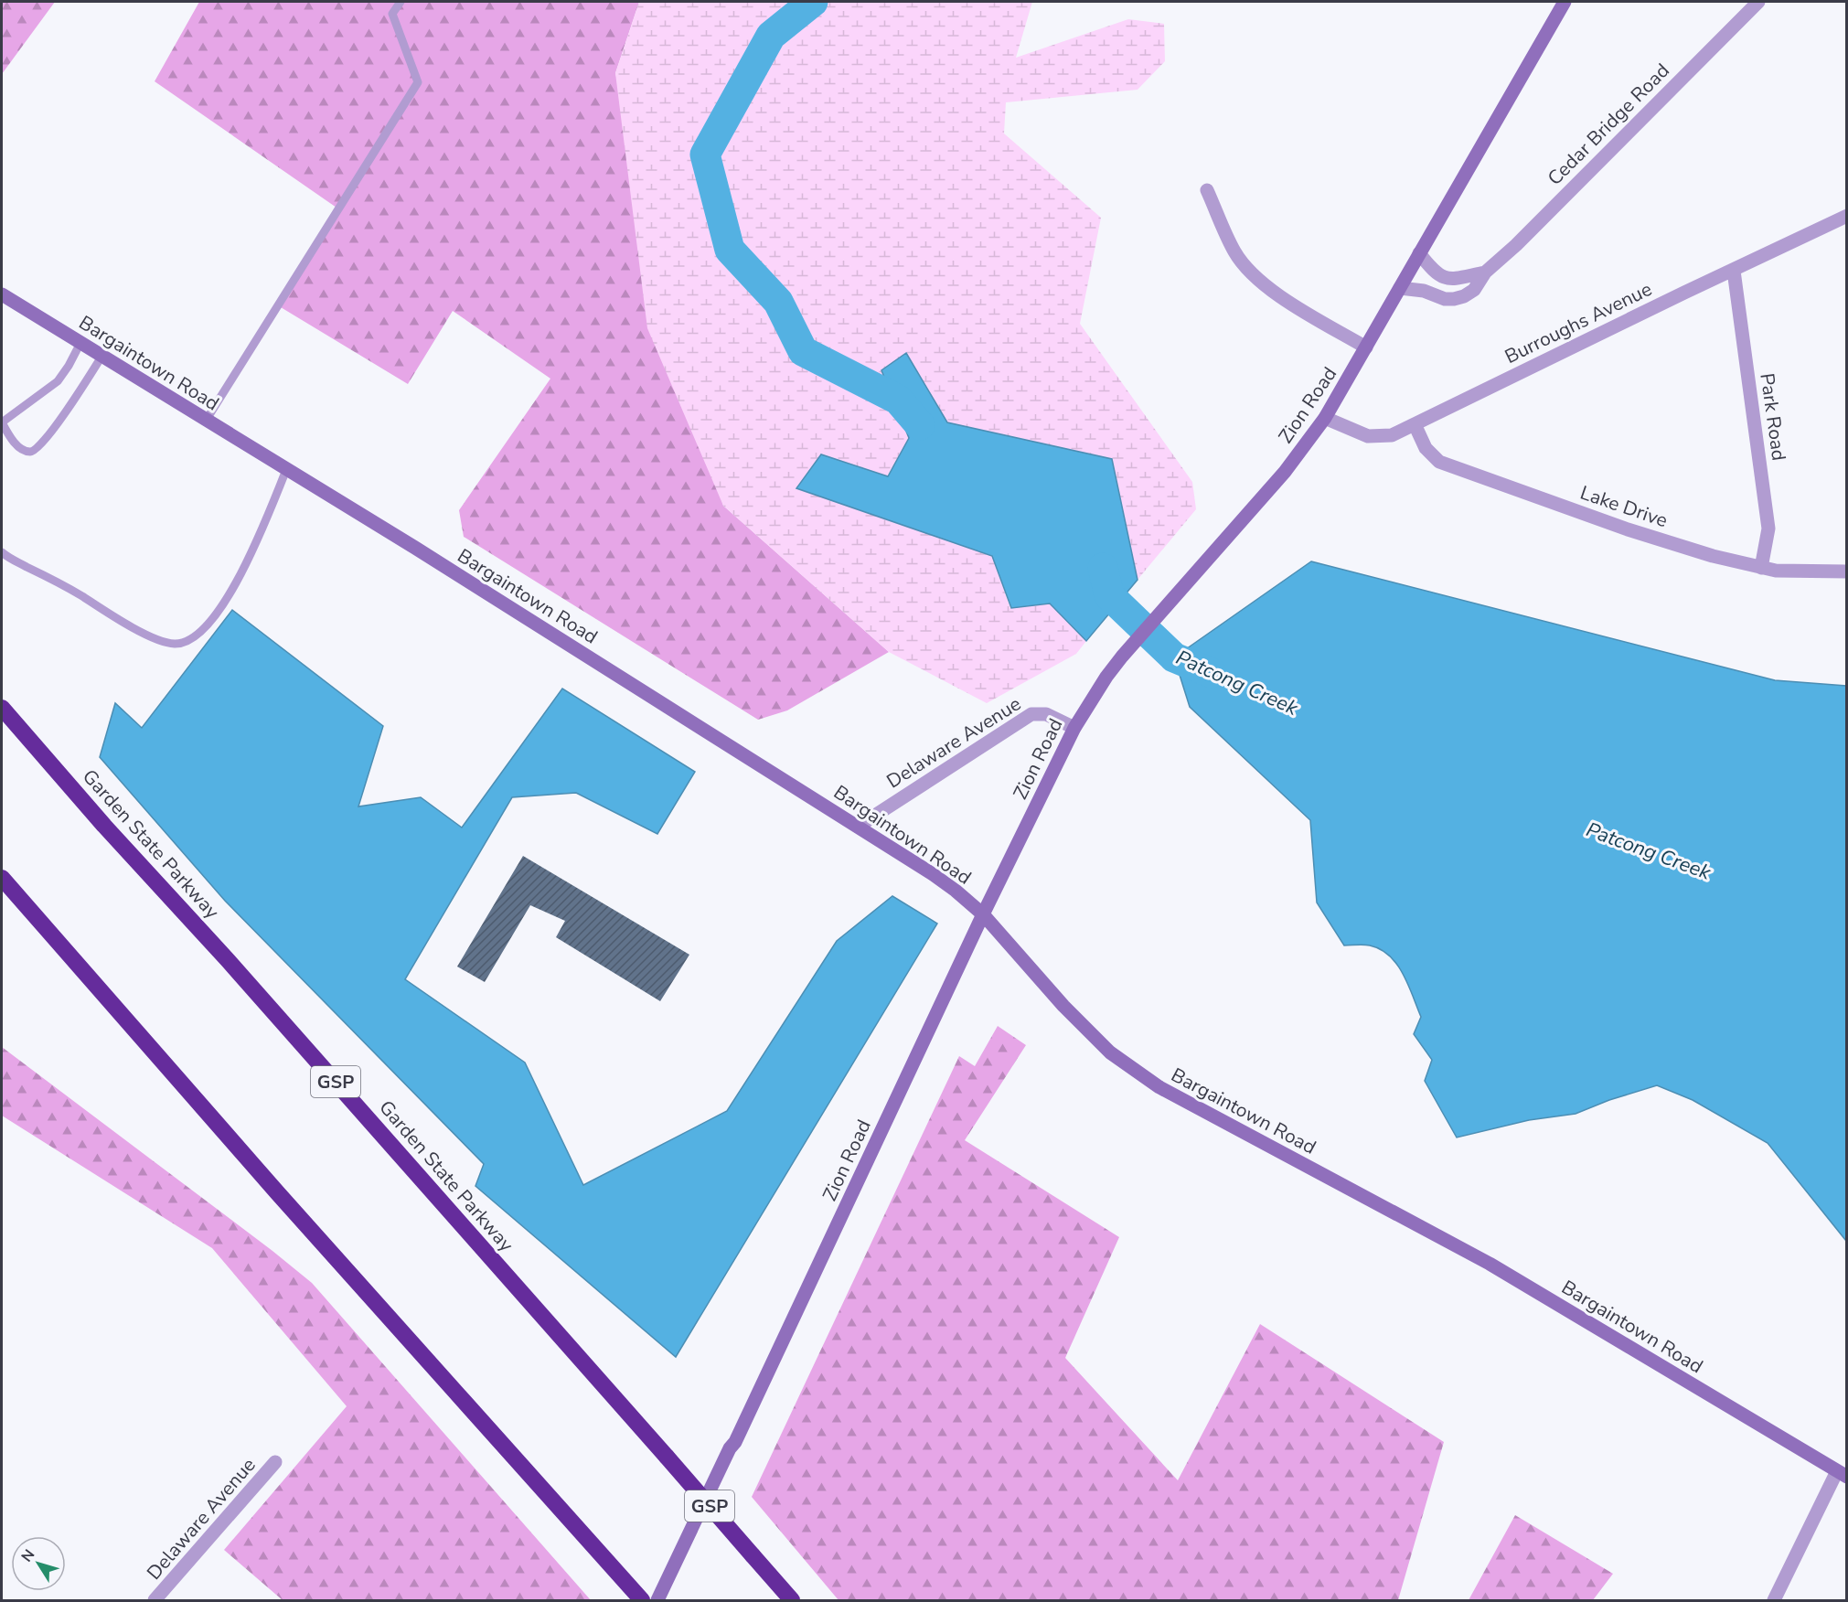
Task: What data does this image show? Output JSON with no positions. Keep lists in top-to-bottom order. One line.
{"streets":{"highway":["Garden State Parkway","GSP"],"main road":["Bargaintown Road","Zion Road"],"street":["Cedar Bridge Road","Burroughs Avenue","Park Road","Lake Drive","Delaware Avenue"]},"crossings":[["Cedar Bridge Road","Zion Road"],["Burroughs Avenue","Zion Road"],["Burroughs Avenue","Park Road"],["Burroughs Avenue","Lake Drive"],["Bargaintown Road","Zion Road"],["Bargaintown Road","Delaware Avenue"],["Zion Road","Delaware Avenue"],["Park Road","Lake Drive"]],"water":["Patcong Creek"],"north":"top left"}
